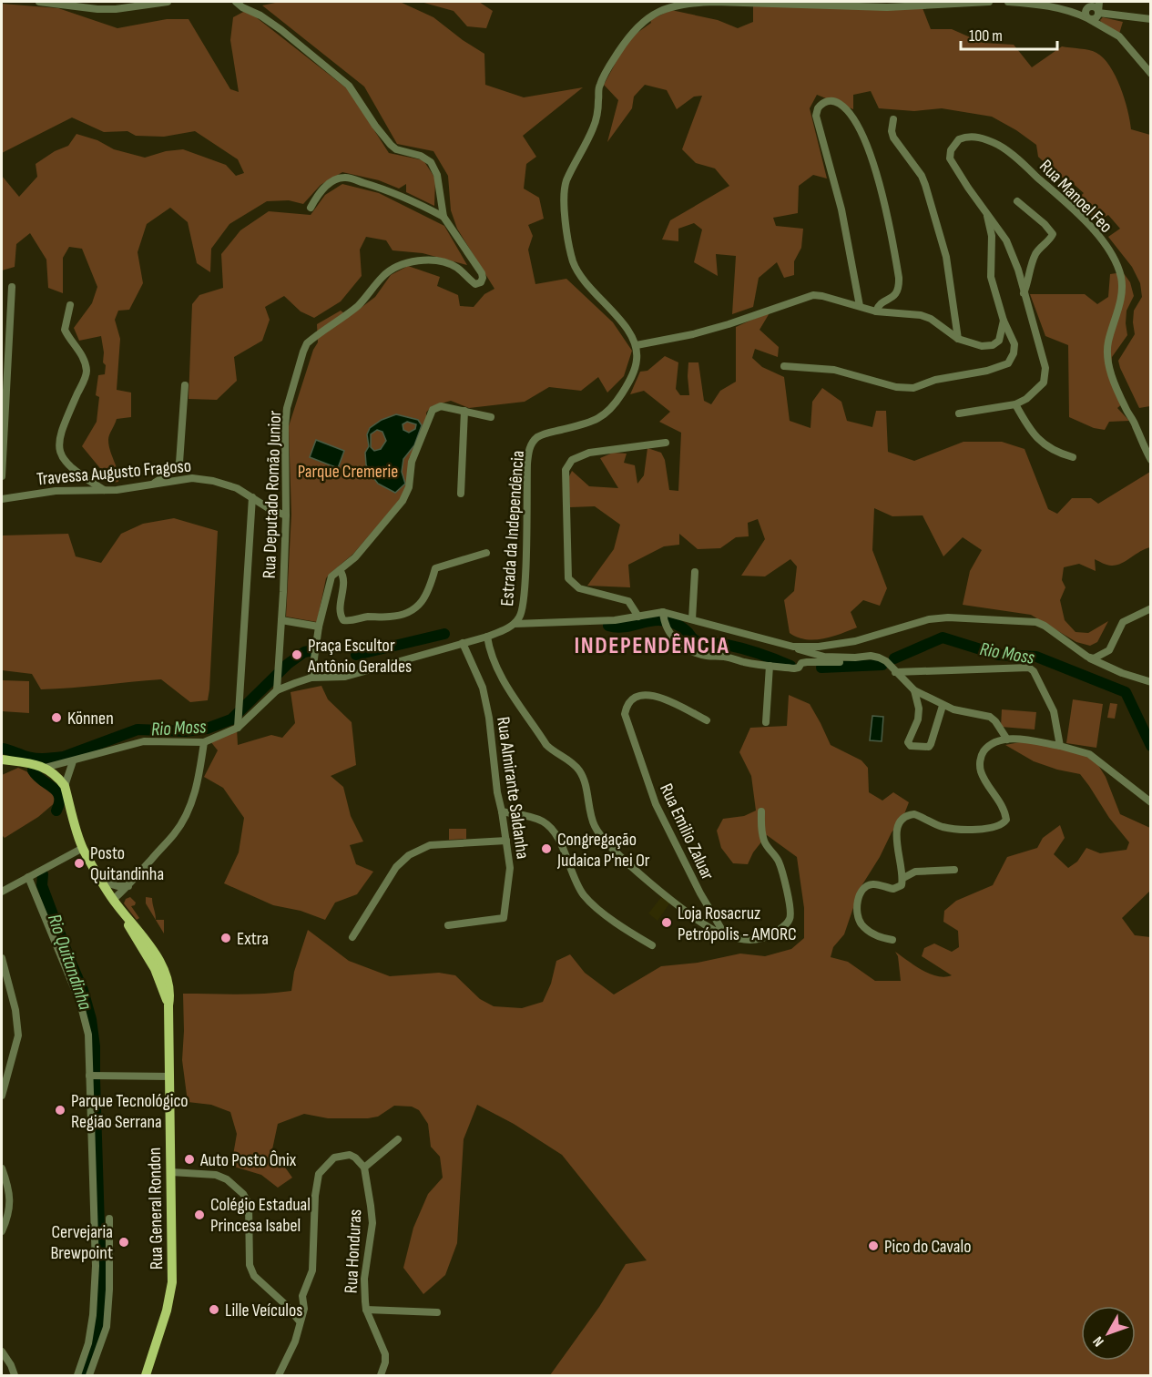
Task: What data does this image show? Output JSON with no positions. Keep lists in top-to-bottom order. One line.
{"streets":{"main road":["Rua General Rondon"],"street":["Rua Manoel Feo","Travessa Augusto Fragoso","Rua Deputado Romão Junior","Estrada da Independência","Rua Almirante Saldanha","Rua Emilio Zaluar","Rua Honduras"]},"crossings":[["Travessa Augusto Fragoso","Rua Deputado Romão Junior"],["Rua Deputado Romão Junior","Estrada da Independência"],["Estrada da Independência","Rua Almirante Saldanha"]],"districts":["INDEPENDÊNCIA"],"water":["Rio Moss","Rio Quitandinha"],"parks":["Parque Cremerie"],"places":["Praça Escultor Antônio Geraldes","Können","Congregação Judaica P'nei Or","Posto Quitandinha","Loja Rosacruz Petrópolis - AMORC","Extra","Parque Tecnológico Região Serrana","Auto Posto Ônix","Colégio Estadual Princesa Isabel","Cervejaria Brewpoint","Pico do Cavalo","Lille Veículos"],"scale_bar":"100 m","north":"bottom left"}
